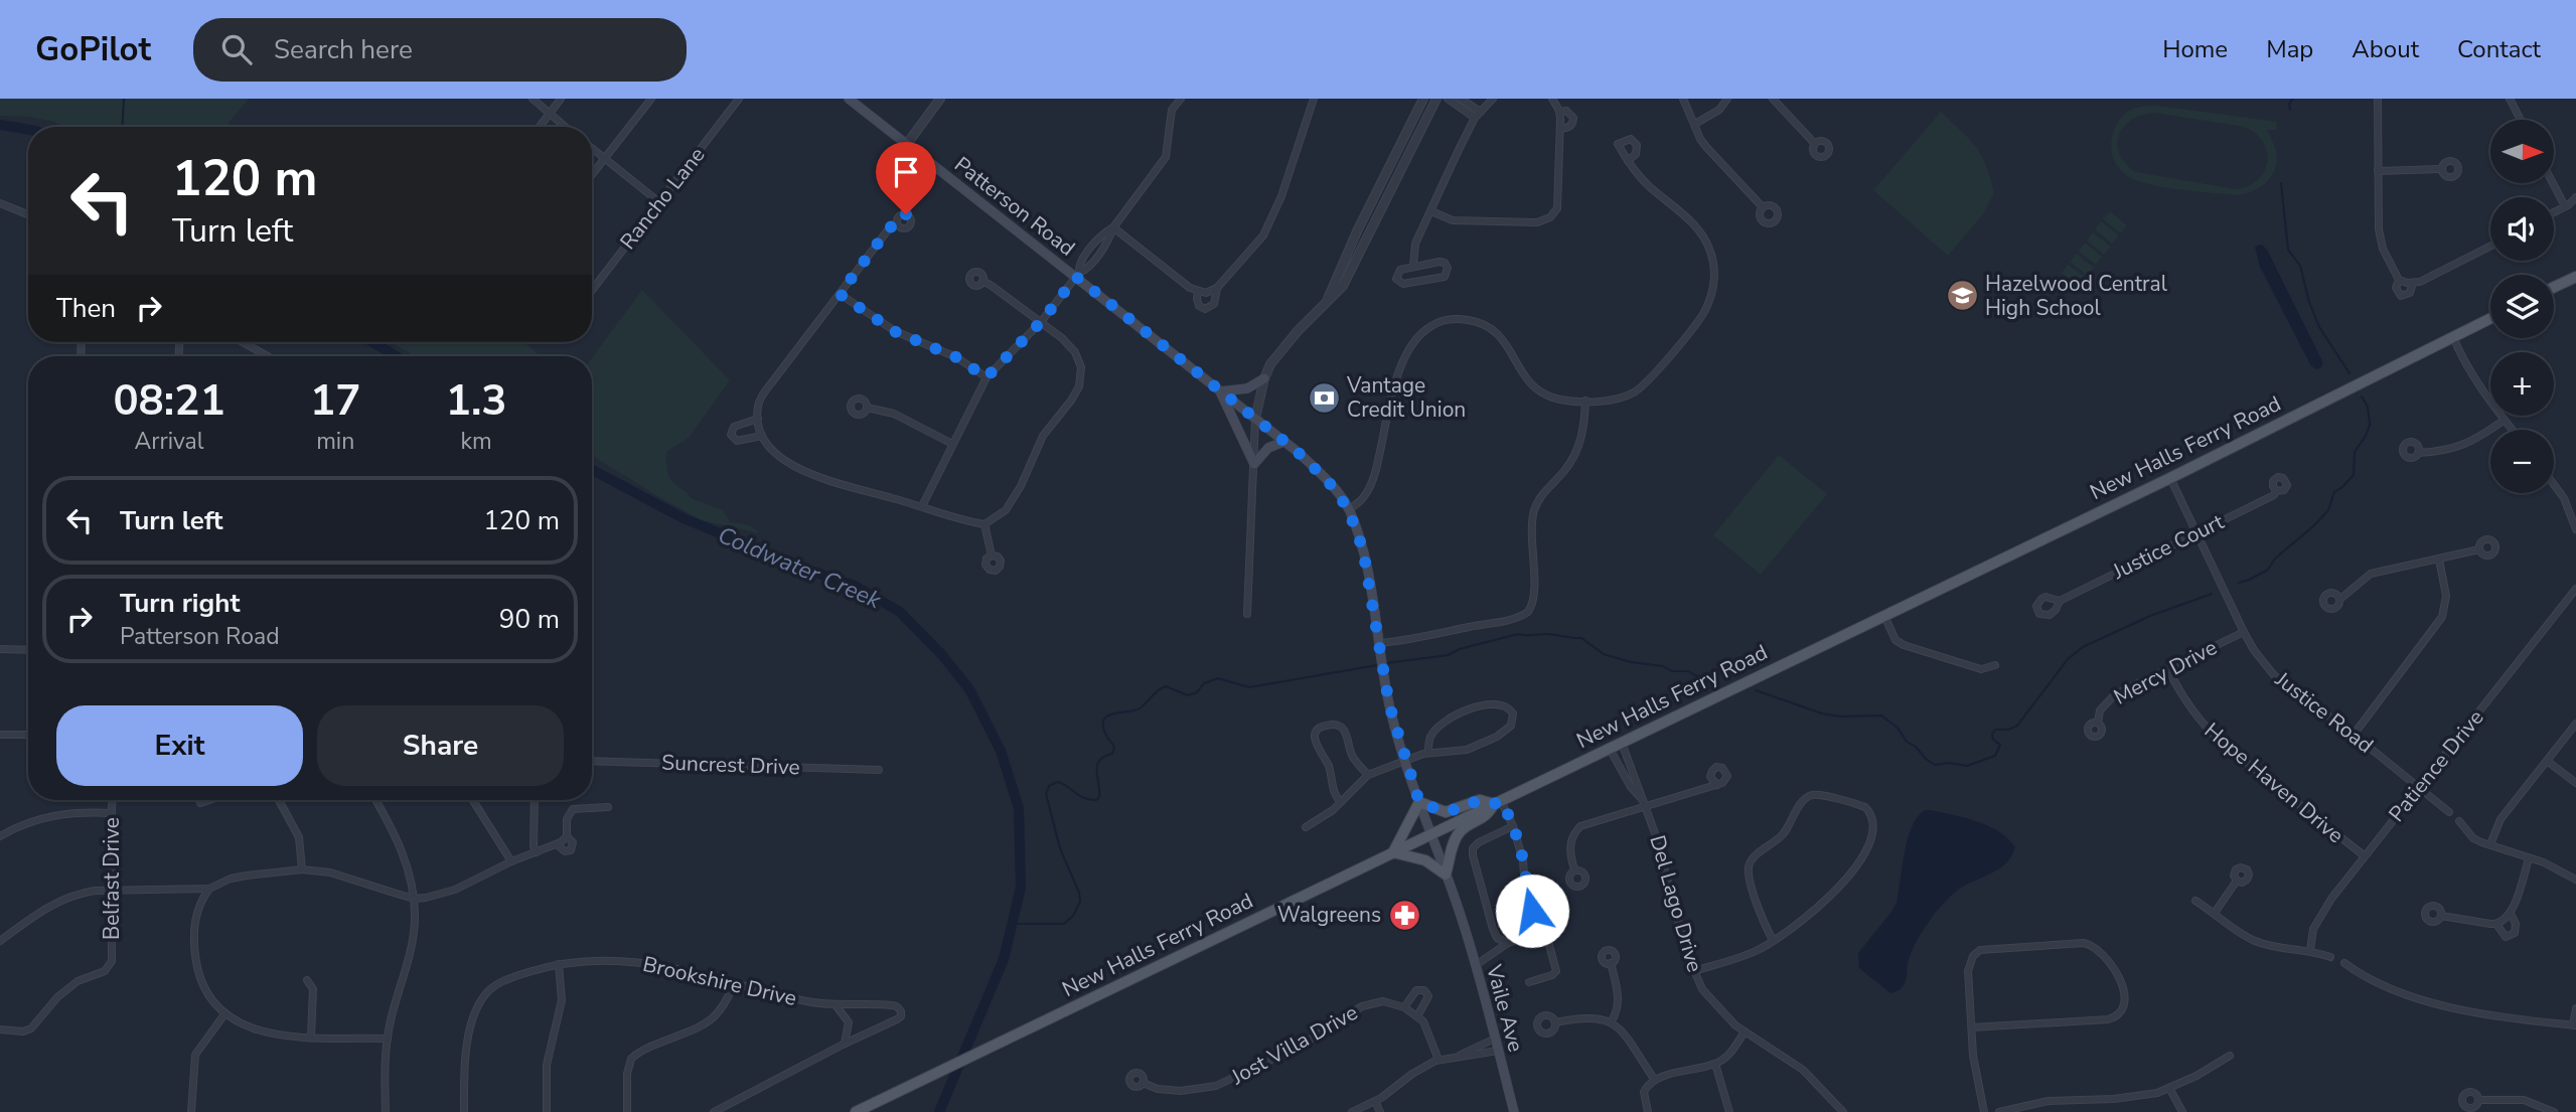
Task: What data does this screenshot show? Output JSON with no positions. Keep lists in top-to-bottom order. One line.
{"streets":{"main road":["Patterson Road","New Halls Ferry Road","Vaile Ave"],"street":["Rancho Lane","Justice Court","Mercy Drive","Justice Road","Suncrest Drive","Patience Drive","Hope Haven Drive","Belfast Drive","Del Lago Drive","Brookshire Drive","Jost Villa Drive"]},"crossings":[["Patterson Road","New Halls Ferry Road"],["Patterson Road","Vaile Ave"],["New Halls Ferry Road","Justice Road"],["New Halls Ferry Road","Del Lago Drive"],["New Halls Ferry Road","Vaile Ave"],["Justice Court","Justice Road"],["Mercy Drive","Justice Road"],["Mercy Drive","Hope Haven Drive"],["Justice Road","Patience Drive"],["Patience Drive","Hope Haven Drive"]],"water":["Coldwater Creek"],"places":{"school or university":["Hazelwood Central High School"],"bank":["Vantage Credit Union"],"pharmacy":["Walgreens"]},"north":"right","page":{"header":"GoPilot","search":"Search here","nav":["Home","Map","About","Contact"],"map_buttons":["+","−"],"turn":["120 m","Turn left"],"then":"Then","eta":["08:21","Arrival","17","min","1.3","km"],"list":[{"name":"Turn left","value":"120 m"},{"name":"Turn right","note":"Patterson Road","value":"90 m"}],"buttons":["Exit","Share"]}}
